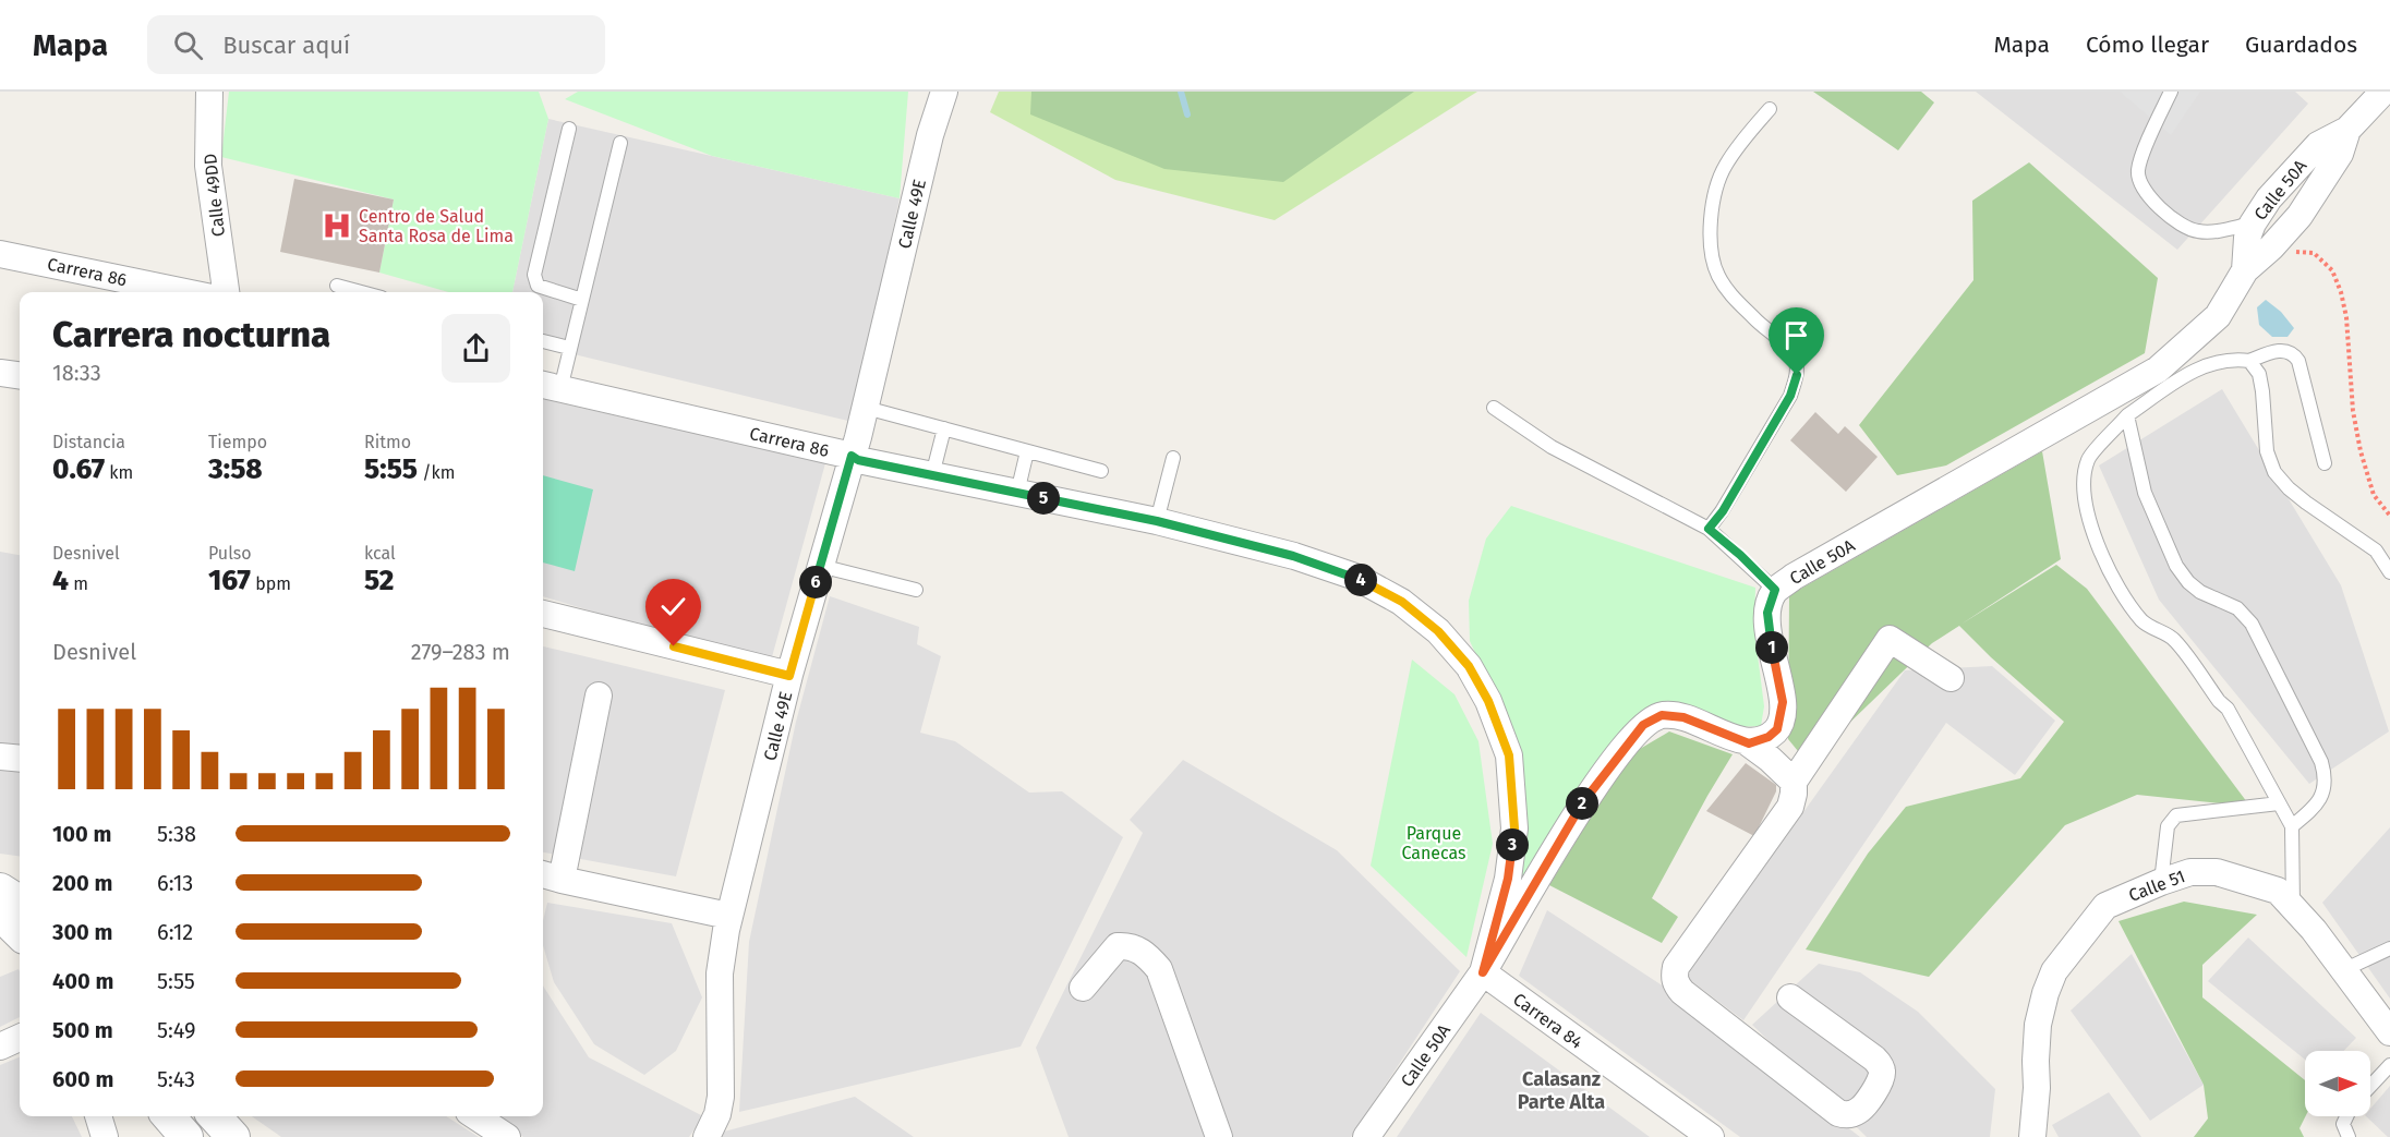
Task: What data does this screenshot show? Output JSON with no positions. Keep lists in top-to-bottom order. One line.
{"streets":{"street":["Calle 50A","Calle 49DD","Calle 49E","Carrera 86","Calle 51","Carrera 84"]},"crossings":[["Calle 50A","Carrera 86"],["Calle 50A","Carrera 84"],["Calle 49E","Carrera 86"]],"districts":["Calasanz Parte Alta"],"parks":["Parque Canecas"],"places":{"hospital":["Centro de Salud Santa Rosa de Lima"]},"north":"right","page":{"header":"Mapa","search":"Buscar aquí","nav":["Mapa","Cómo llegar","Guardados"],"heading":["Carrera nocturna","18:33"],"stats":[["Distancia","0.67 km"],["Tiempo","3:58"],["Ritmo","5:55 /km"],["Desnivel","4 m"],["Pulso","167 bpm"],["kcal","52"]],"pins":["5","4","6","1","2","3"],"chart":["Desnivel","279–283 m"],"list":[{"name":"100 m","note":"5:38"},{"name":"200 m","note":"6:13"},{"name":"300 m","note":"6:12"},{"name":"400 m","note":"5:55"},{"name":"500 m","note":"5:49"},{"name":"600 m","note":"5:43"}]}}
